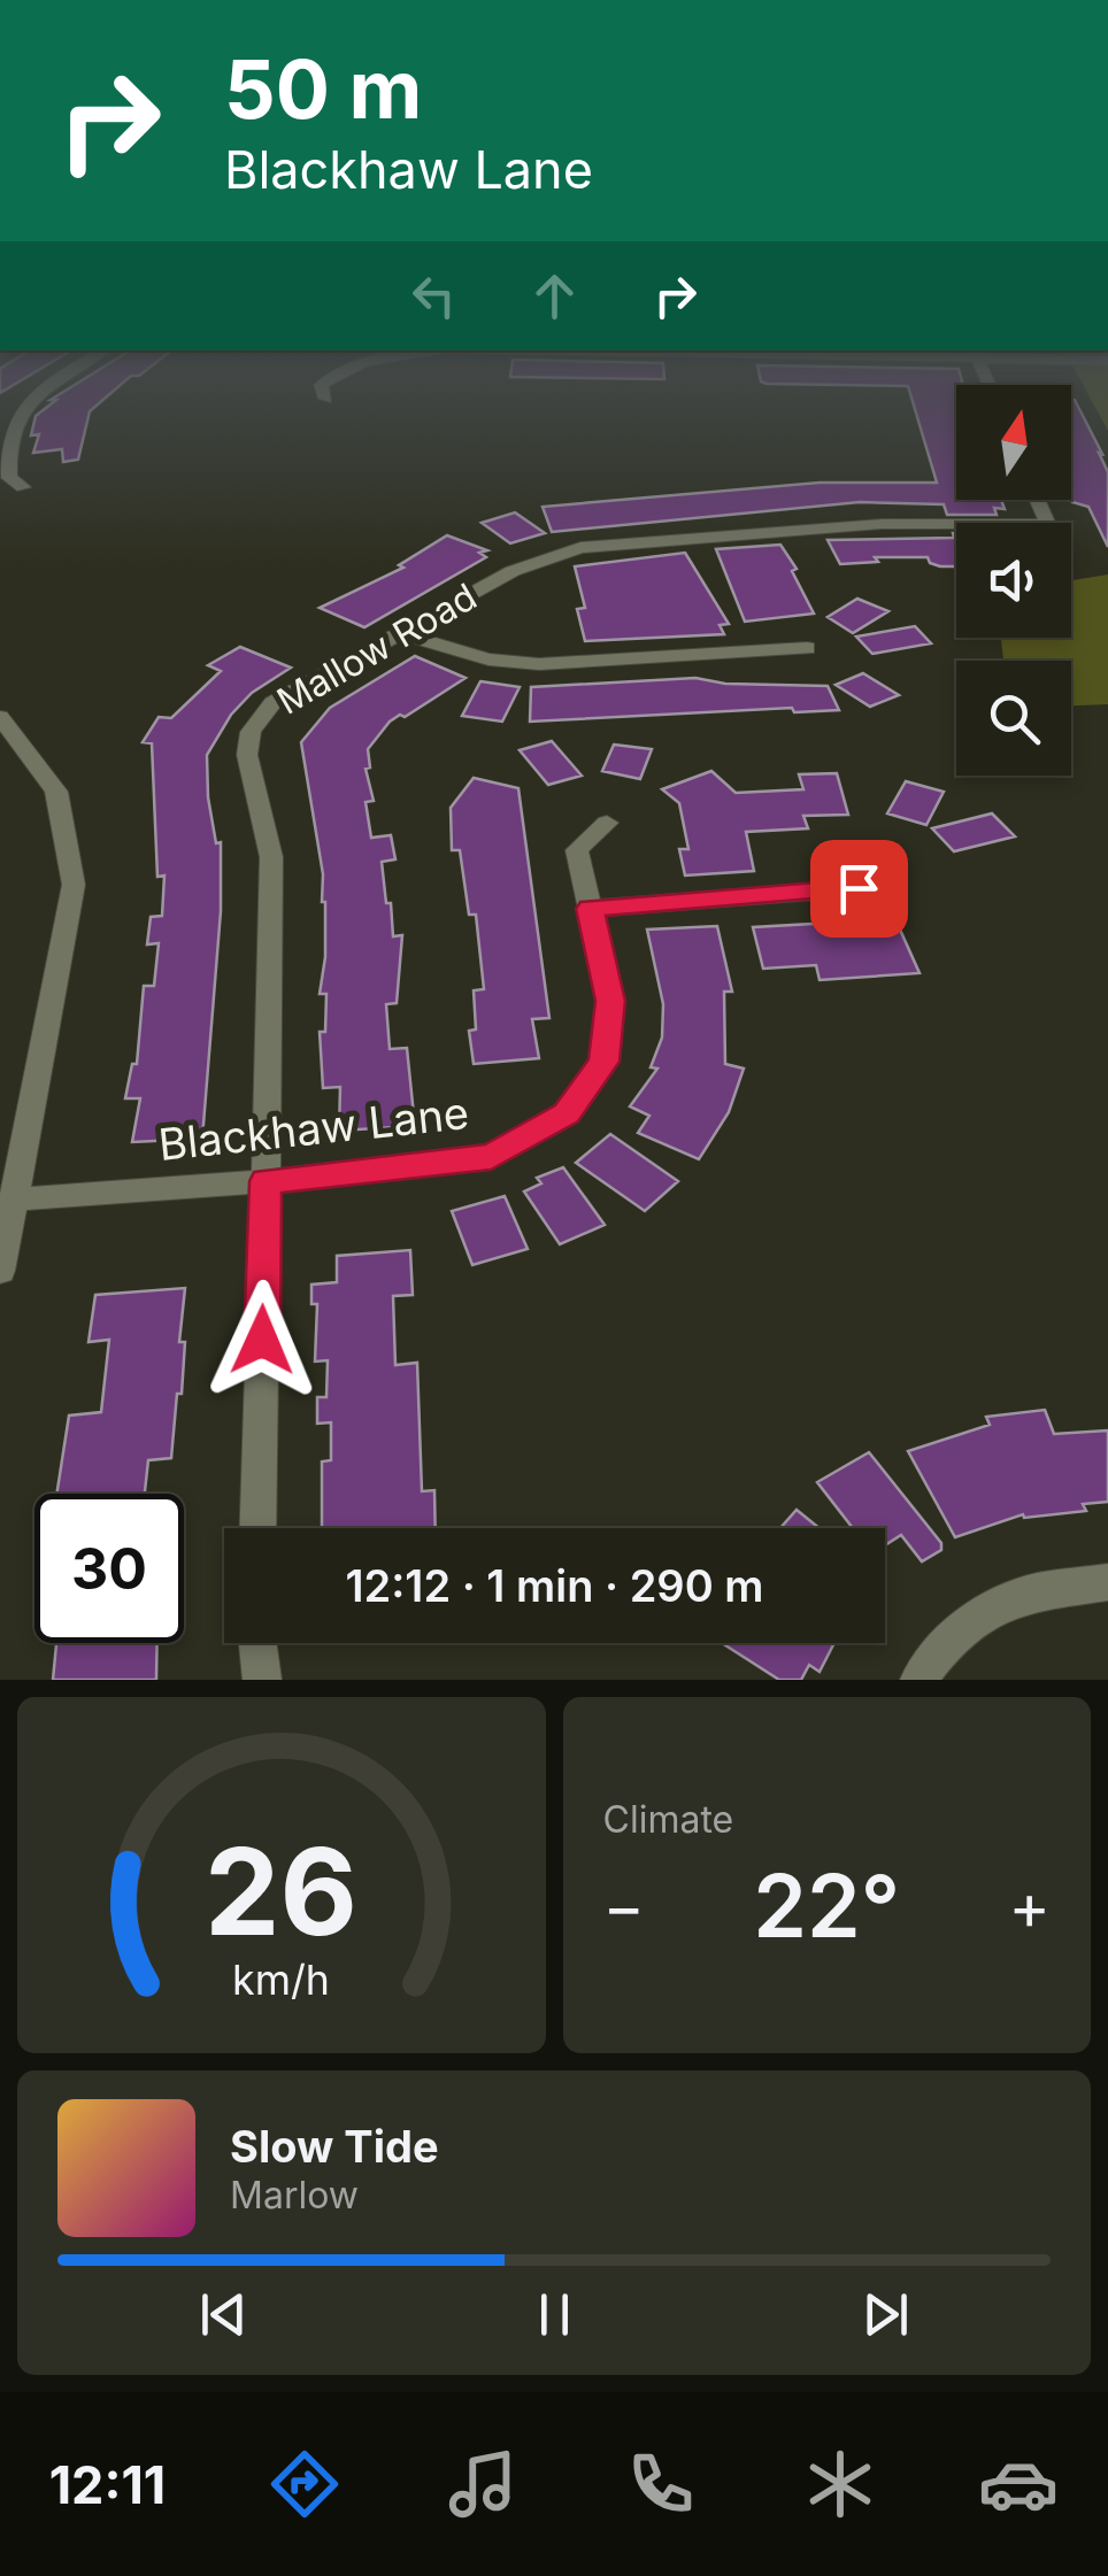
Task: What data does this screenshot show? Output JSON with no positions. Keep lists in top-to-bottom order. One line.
{"streets":{"street":["Mallow Road","Blackhaw Lane"]},"crossings":[["Mallow Road","Blackhaw Lane"]],"north":"top","page":{"turn":["50 m","Blackhaw Lane"],"limit":"30","trip":"12:12 · 1 min · 290 m","tile":"Climate","heat":["−","22°","+"],"song":["Slow Tide","Marlow"],"tabs":"12:11","gauge":["26","km/h"]}}
